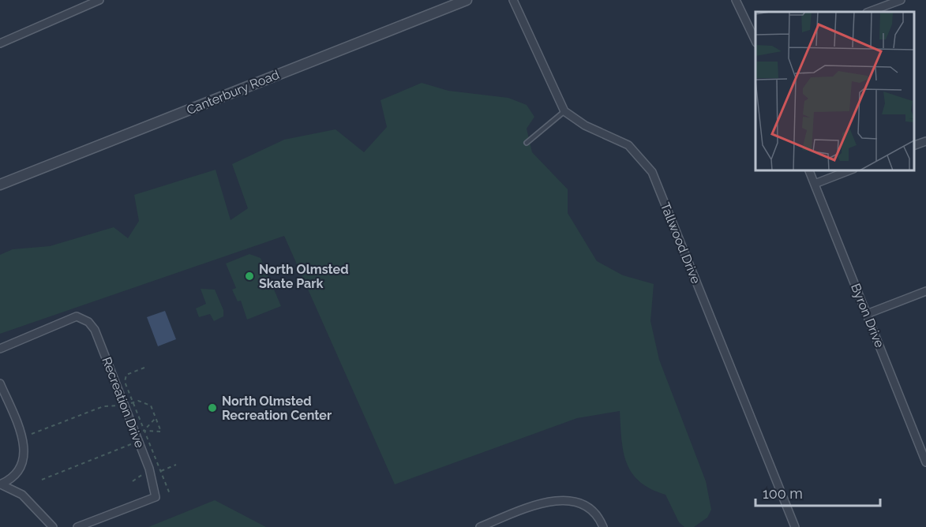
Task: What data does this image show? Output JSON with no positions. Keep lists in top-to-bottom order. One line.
{"streets":{"street":["Canterbury Road","Tallwood Drive","Byron Drive","Recreation Drive"]},"places":["North Olmsted Skate Park","North Olmsted Recreation Center"],"scale_bar":"100 m"}
